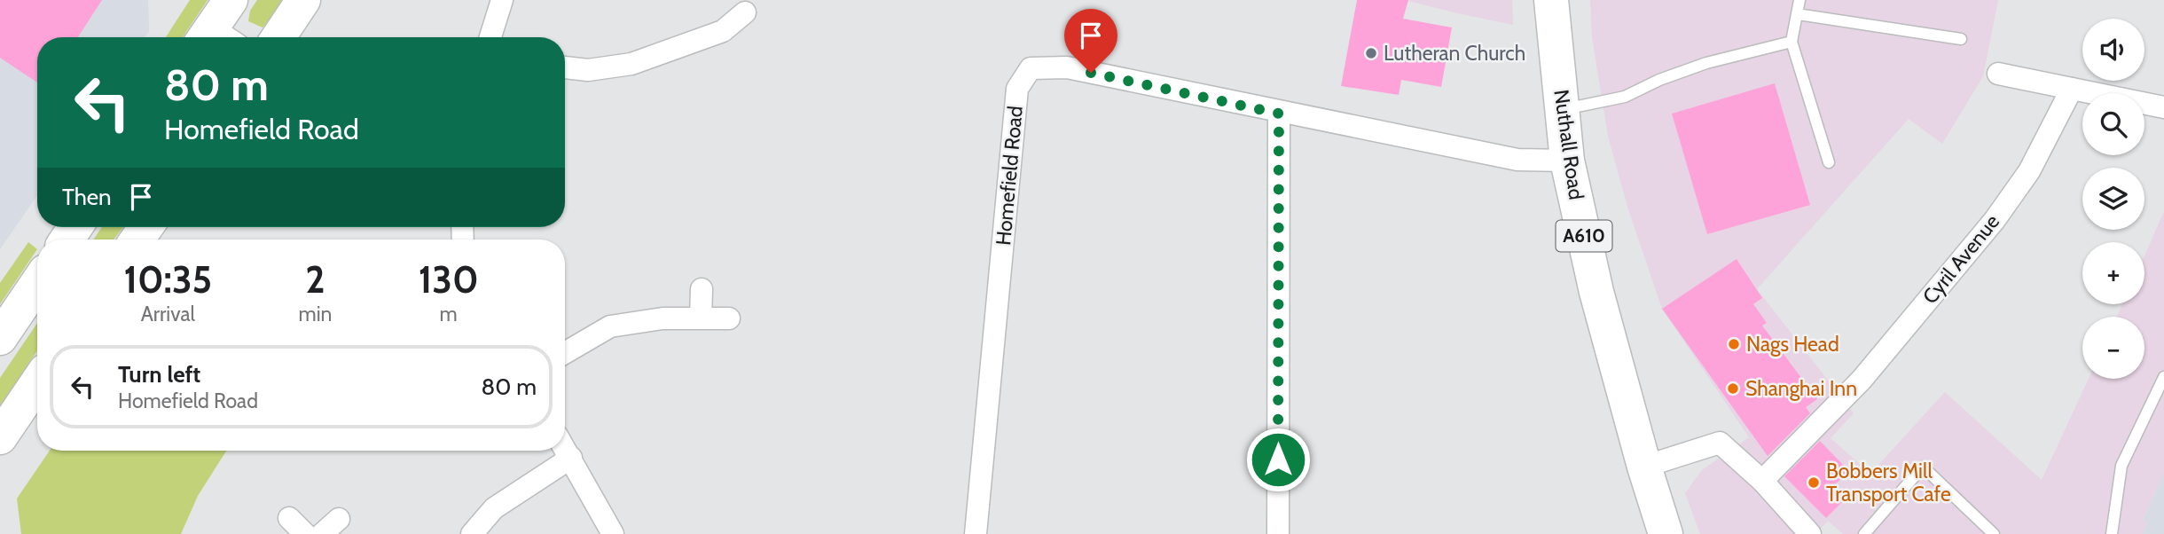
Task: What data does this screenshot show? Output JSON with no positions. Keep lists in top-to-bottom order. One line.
{"streets":{"main road":["Nuthall Road","A610"],"street":["Homefield Road","Cyril Avenue"]},"crossings":[["Nuthall Road","Homefield Road"]],"places":["Lutheran Church","Nags Head","Shanghai Inn","Bobbers Mill Transport Cafe"],"page":{"map_buttons":["+","−"],"turn":["80 m","Homefield Road"],"then":"Then","eta":["10:35","Arrival","2","min","130","m"],"list":[{"name":"Turn left","note":"Homefield Road","value":"80 m"}]}}
